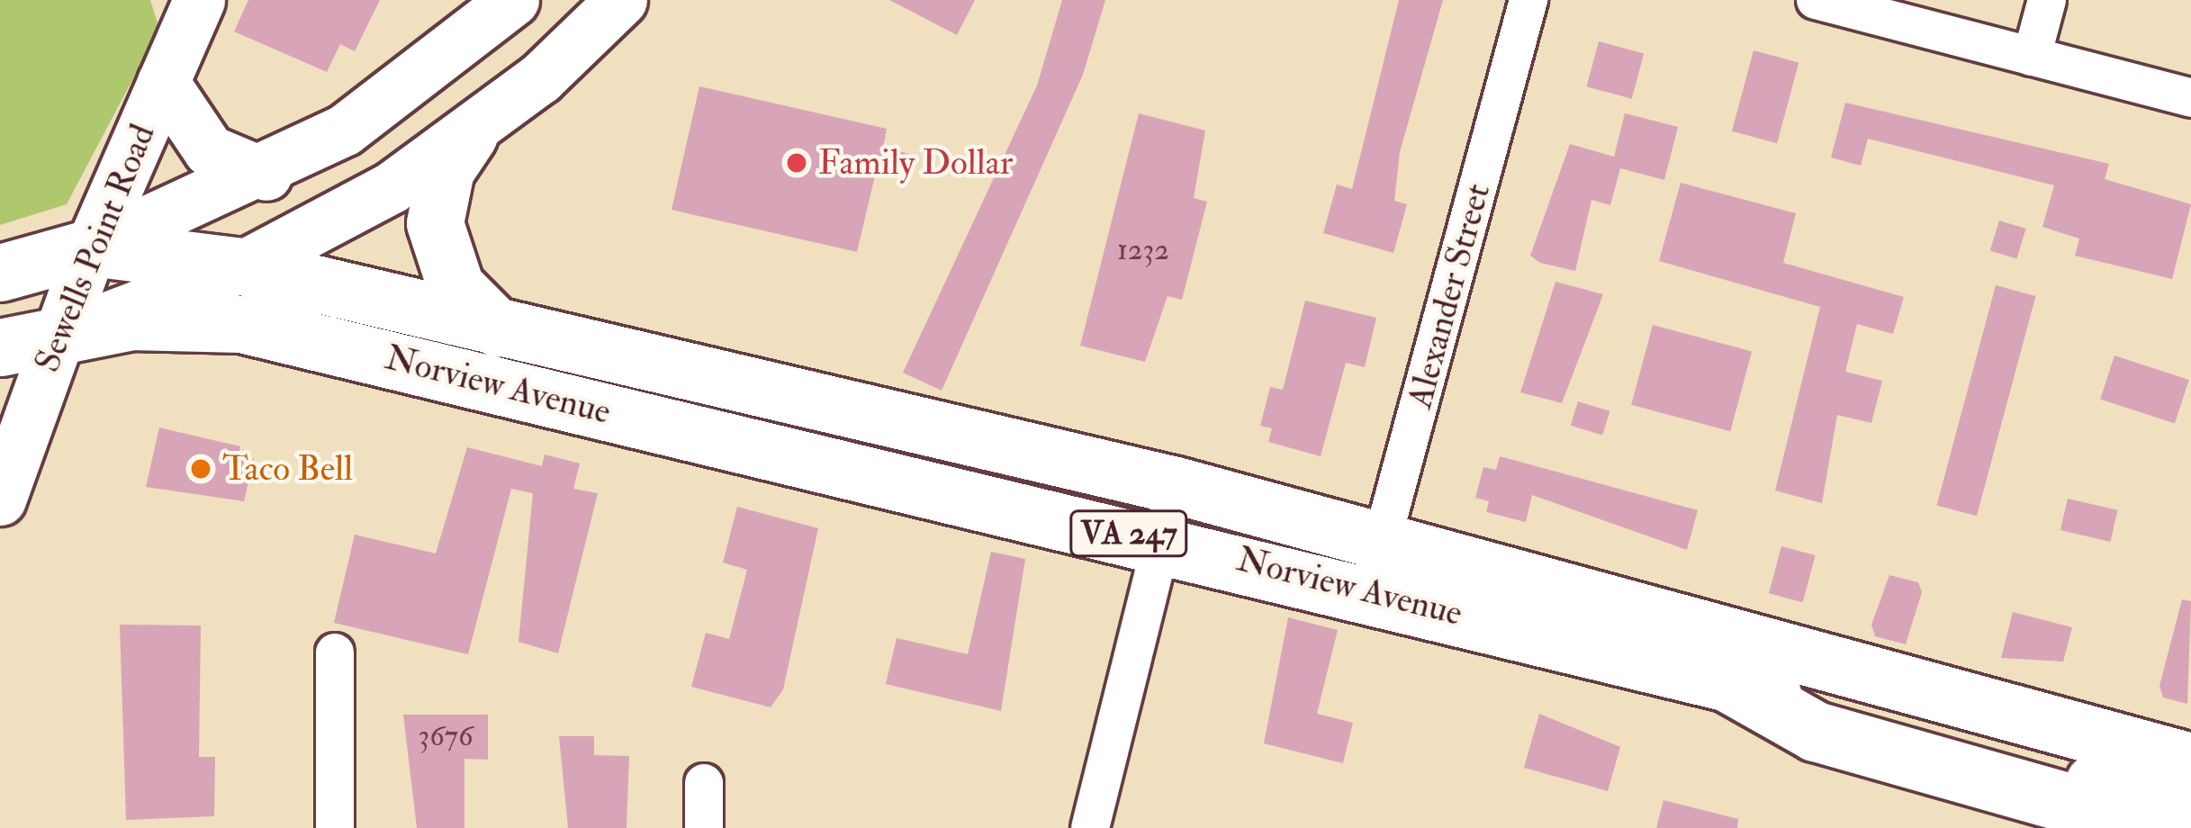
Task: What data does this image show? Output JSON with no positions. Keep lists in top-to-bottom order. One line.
{"streets":{"main road":["Sewells Point Road","Norview Avenue","VA 247"],"street":["Alexander Street"]},"crossings":[["Sewells Point Road","Norview Avenue"],["Sewells Point Road","VA 247"],["Alexander Street","Norview Avenue"],["Norview Avenue","VA 247"]],"places":["Family Dollar","Taco Bell"],"house_numbers":["1232","3676"]}
